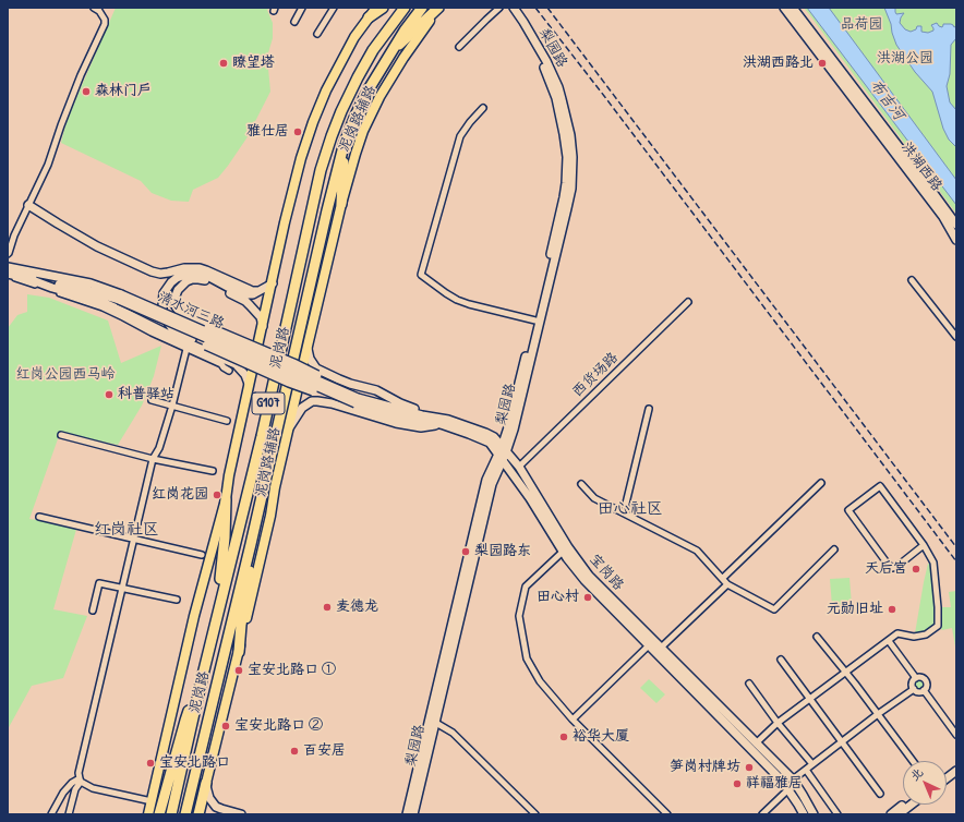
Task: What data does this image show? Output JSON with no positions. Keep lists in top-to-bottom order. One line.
{"streets":{"highway":["泥岗路","G107"],"main road":["梨园路","泥岗路辅路","洪湖西路","清水河三路","宝岗路"],"street":["西货场路"]},"crossings":[["梨园路","宝岗路"],["清水河三路","宝岗路"],["西货场路","宝岗路"]],"districts":["田心社区","红岗社区"],"water":["布吉河"],"parks":["品荷园","洪湖公园","红岗公园西马岭"],"places":["瞭望塔","洪湖西路北","森林门户","雅仕居","科普驿站","红岗花园","梨园路东","天后宫","田心村","麦德龙","元勋旧址","宝安北路口 ①","宝安北路口 ②","裕华大厦","百安居","宝安北路口","笋岗村牌坊","祥福雅居"],"north":"top left"}
